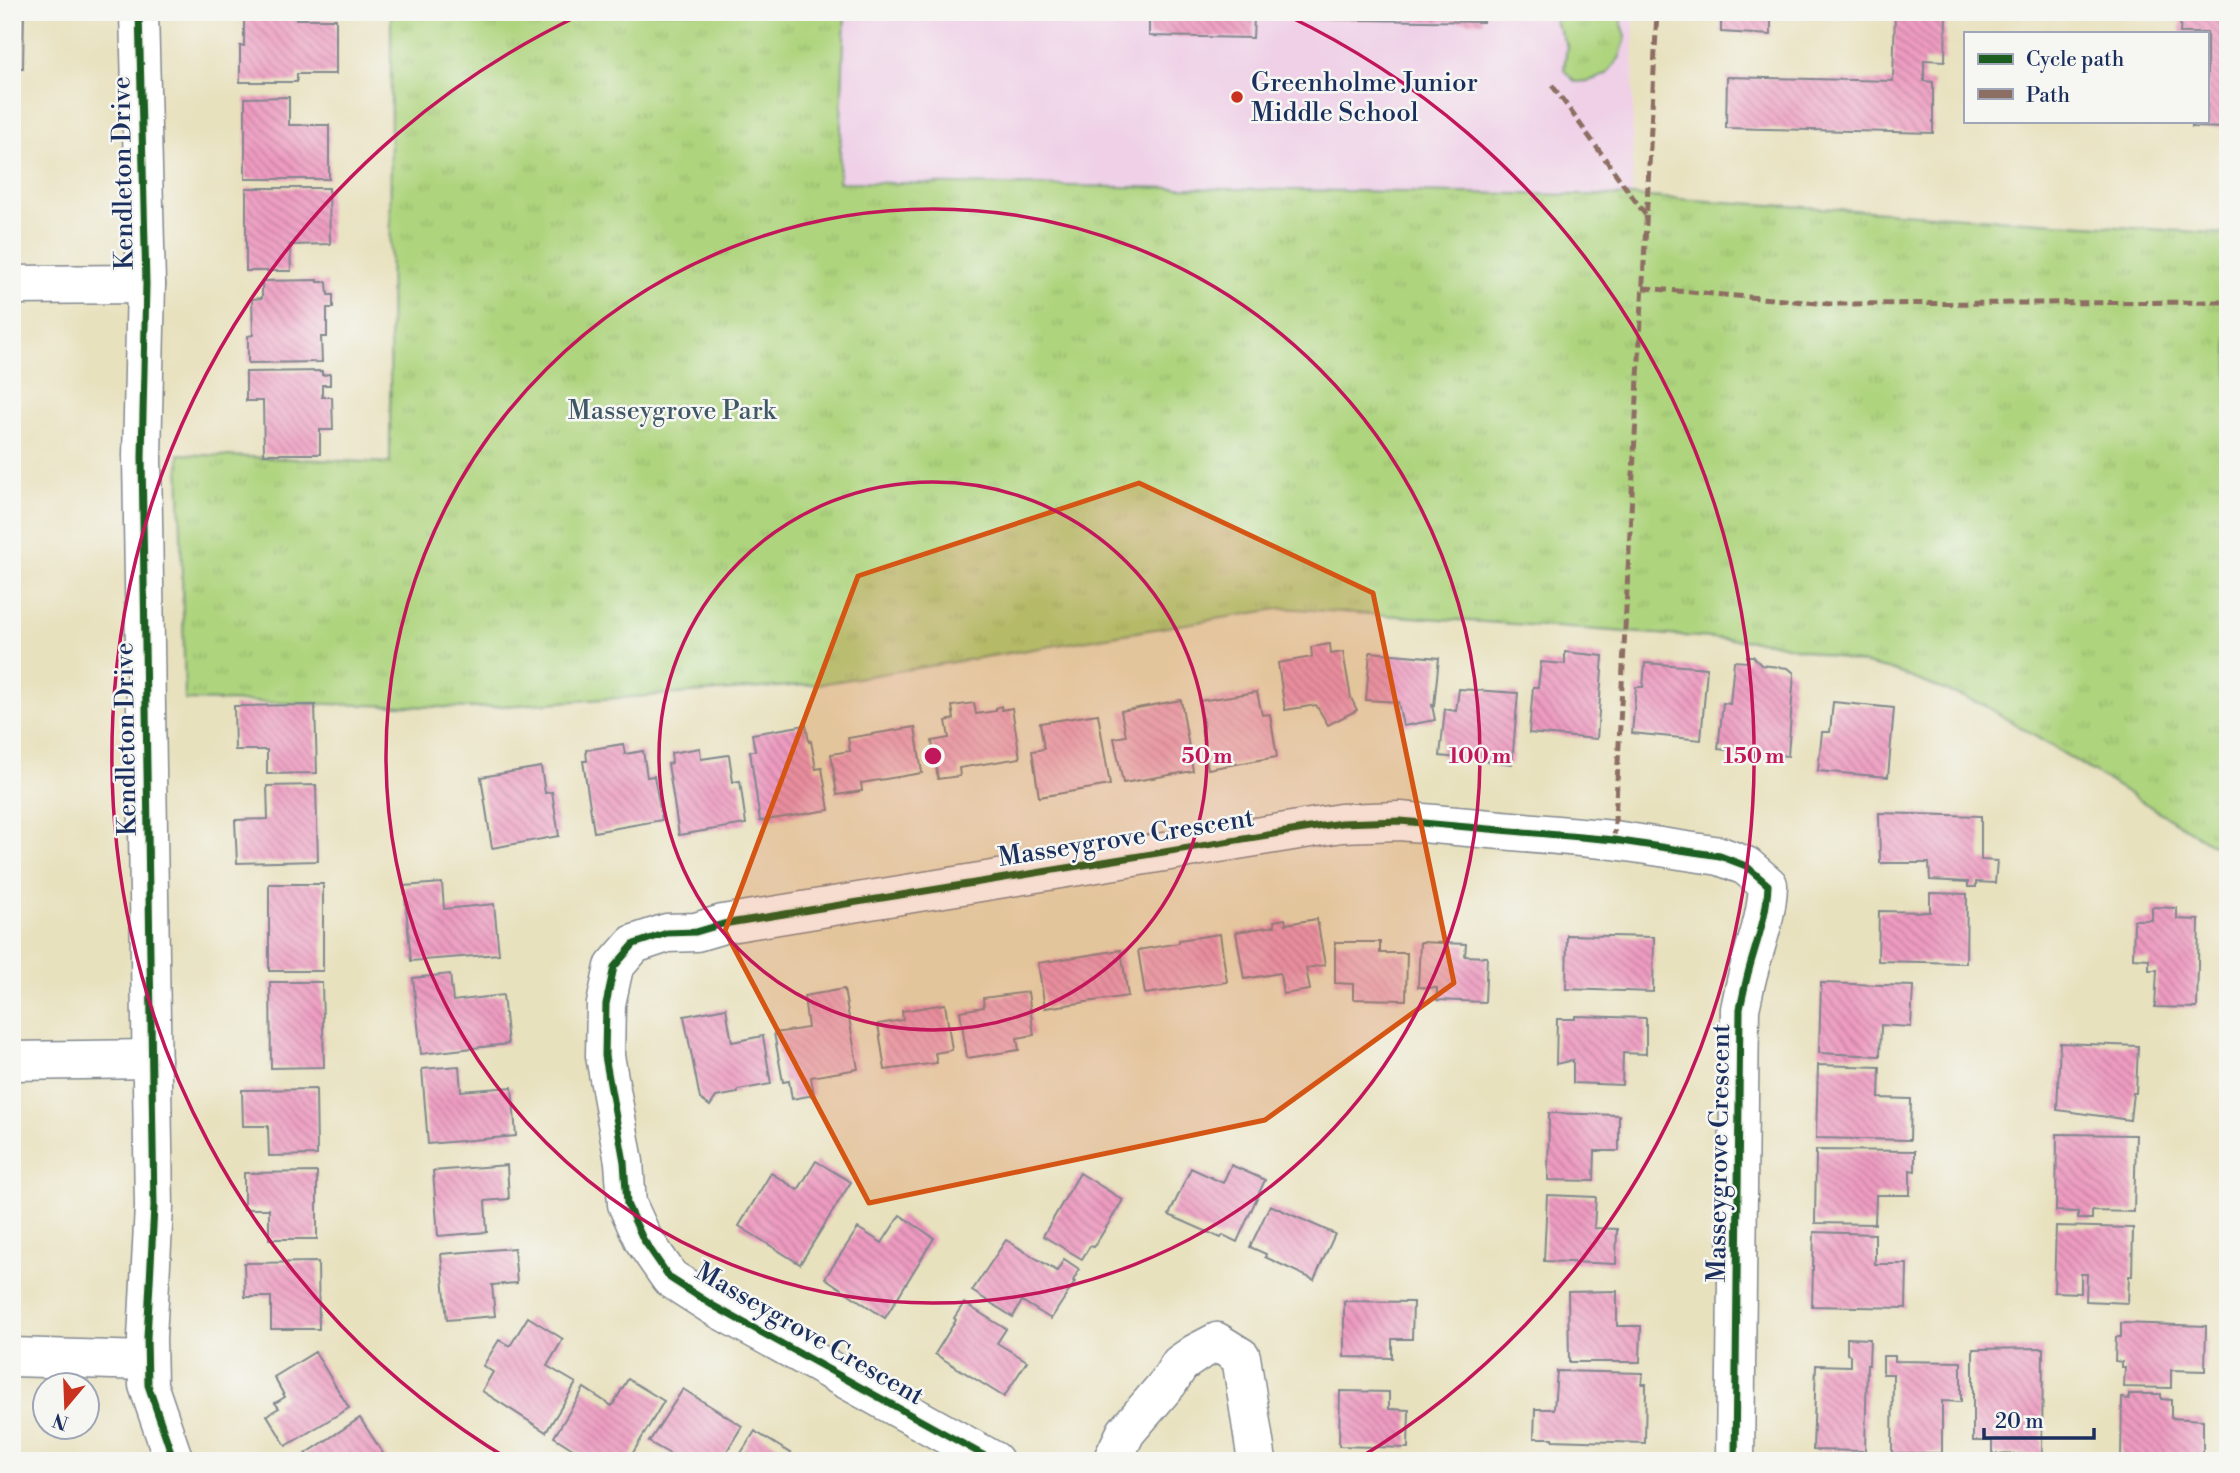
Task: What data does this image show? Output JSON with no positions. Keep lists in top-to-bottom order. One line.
{"streets":{"street":["Kendleton Drive","Masseygrove Crescent"]},"parks":["Masseygrove Park"],"places":["Greenholme Junior Middle School"],"legend":["Cycle path","Path"],"scale_bar":"20 m","north":"bottom","rings":["50 m","100 m","150 m"]}
